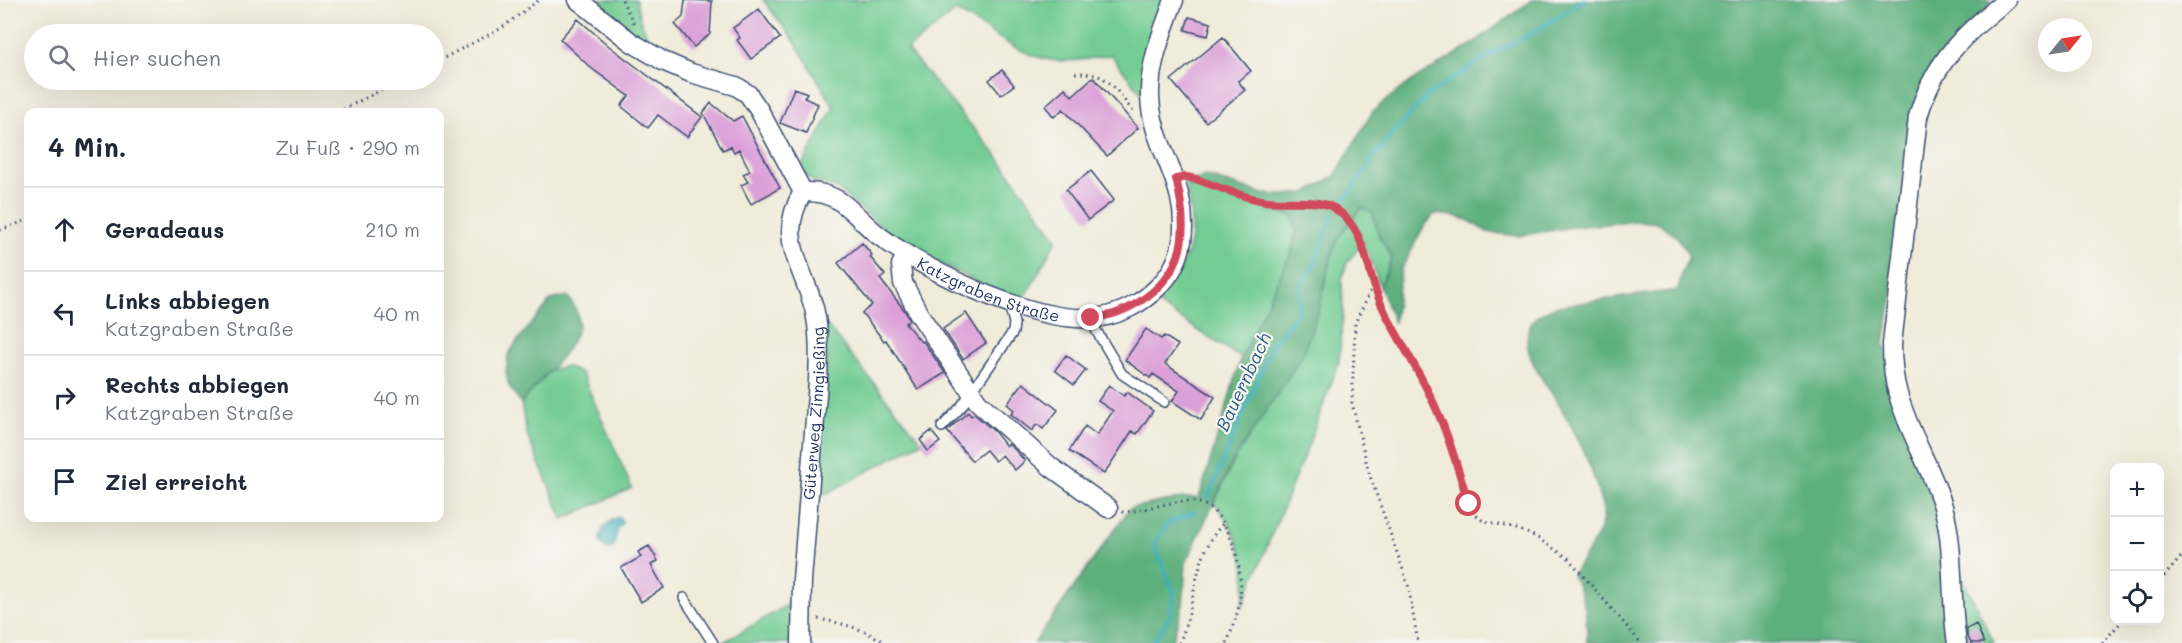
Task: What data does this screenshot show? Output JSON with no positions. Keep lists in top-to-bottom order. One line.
{"streets":{"street":["Katzgraben Straße","Güterweg Zinngießing"]},"crossings":[["Katzgraben Straße","Güterweg Zinngießing"]],"water":["Bauernbach"],"north":"top right","page":{"search":"Hier suchen","heading":["4 Min.","Zu Fuß · 290 m"],"list":[["Geradeaus","210 m"],["Links abbiegen","Katzgraben Straße","40 m"],["Rechts abbiegen","Katzgraben Straße","40 m"],"Ziel erreicht"],"map_buttons":["+","−"]}}
